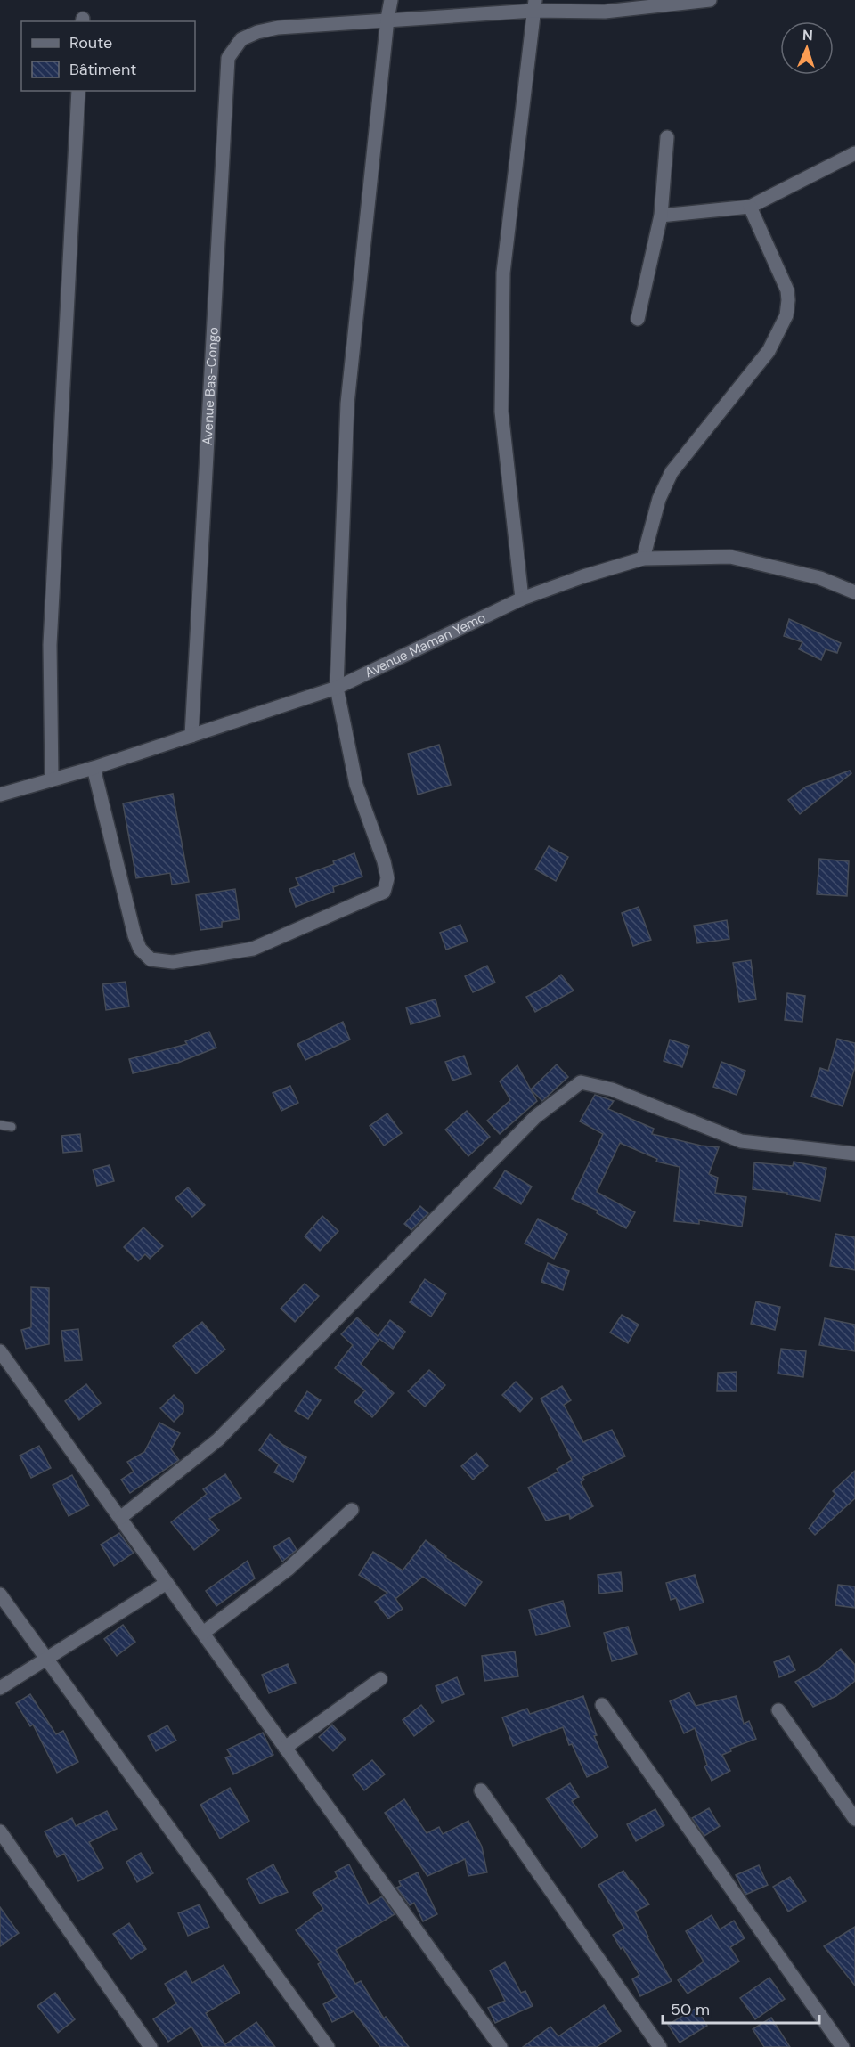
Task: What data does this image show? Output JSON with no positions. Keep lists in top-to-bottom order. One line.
{"streets":{"street":["Avenue Bas-Congo","Avenue Maman Yemo"]},"crossings":[["Avenue Bas-Congo","Avenue Maman Yemo"]],"legend":["Route","Bâtiment"],"scale_bar":"50 m","north":"top"}
